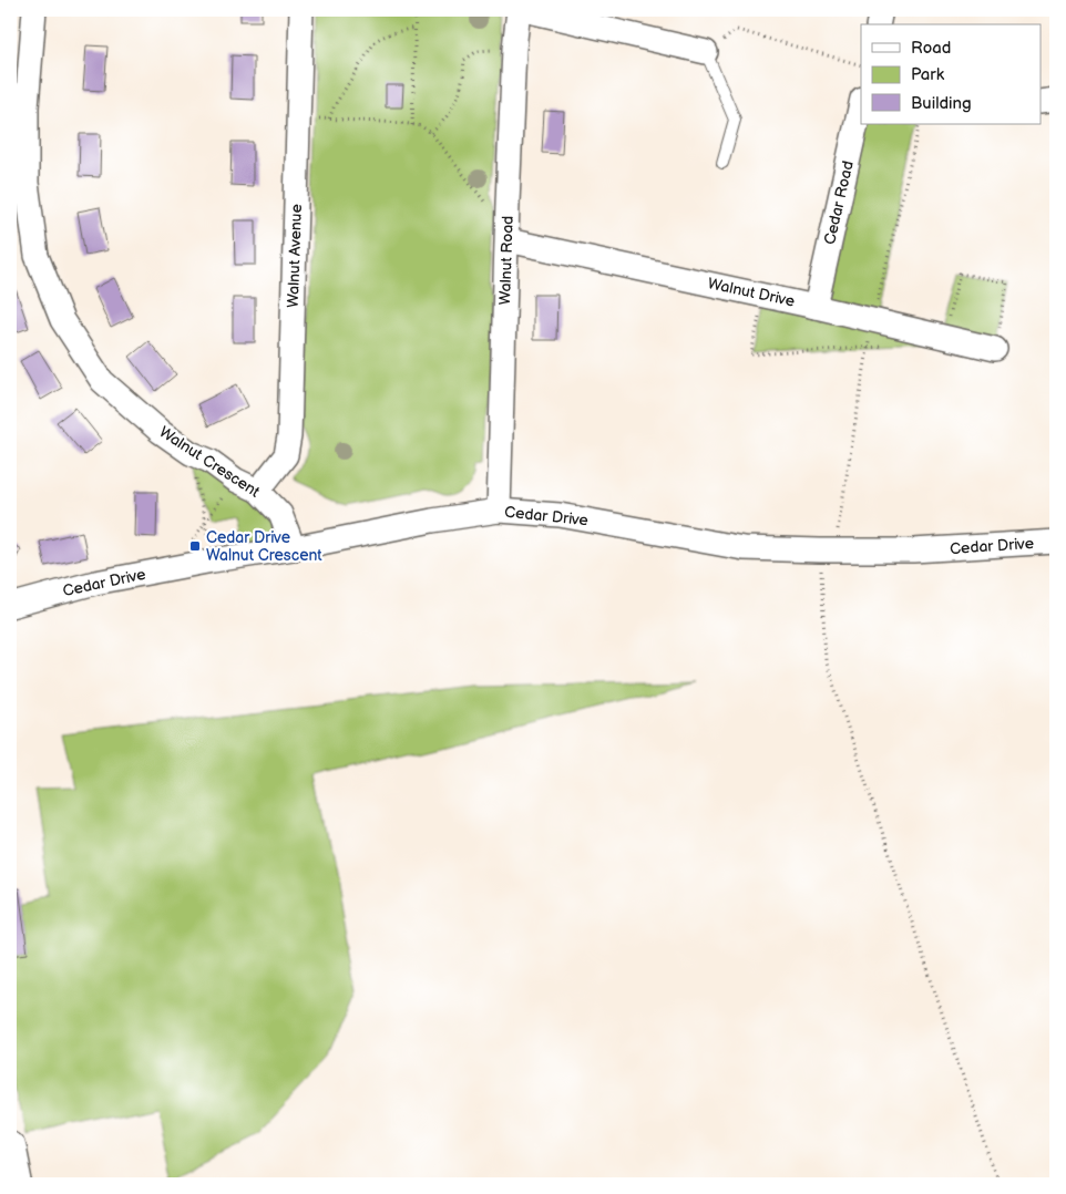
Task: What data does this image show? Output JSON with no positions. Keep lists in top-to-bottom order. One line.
{"streets":{"street":["Cedar Road","Walnut Avenue","Walnut Road","Walnut Drive","Walnut Crescent","Cedar Drive"]},"crossings":[["Cedar Road","Walnut Drive"],["Walnut Avenue","Walnut Crescent"],["Walnut Road","Walnut Drive"],["Walnut Road","Cedar Drive"],["Walnut Crescent","Cedar Drive"]],"places":{"transit":["Cedar Drive Walnut Crescent"]},"legend":["Road","Park","Building"]}
